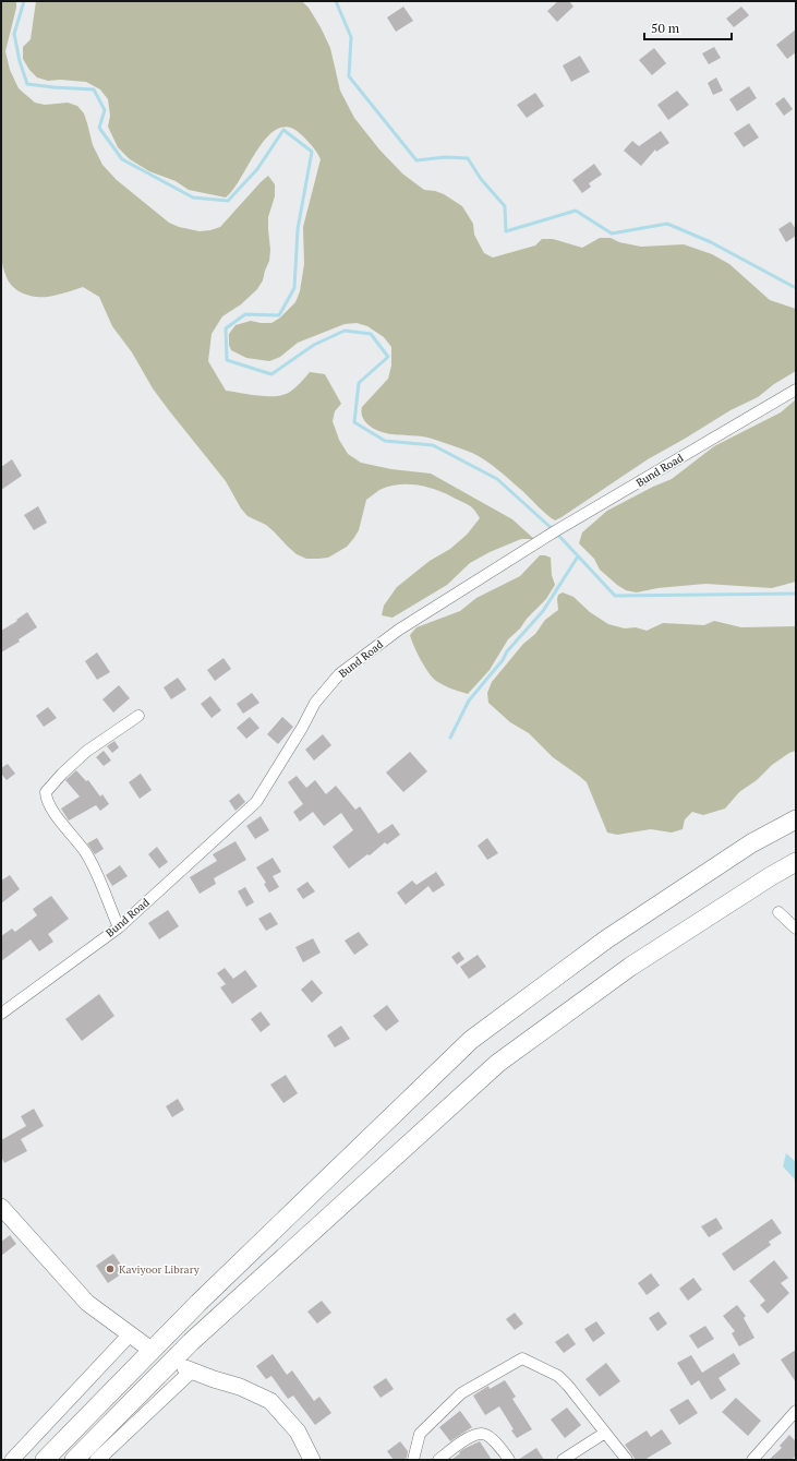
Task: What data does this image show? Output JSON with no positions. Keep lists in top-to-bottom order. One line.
{"streets":{"street":["Bund Road"]},"places":["Kaviyoor Library"],"scale_bar":"50 m"}
